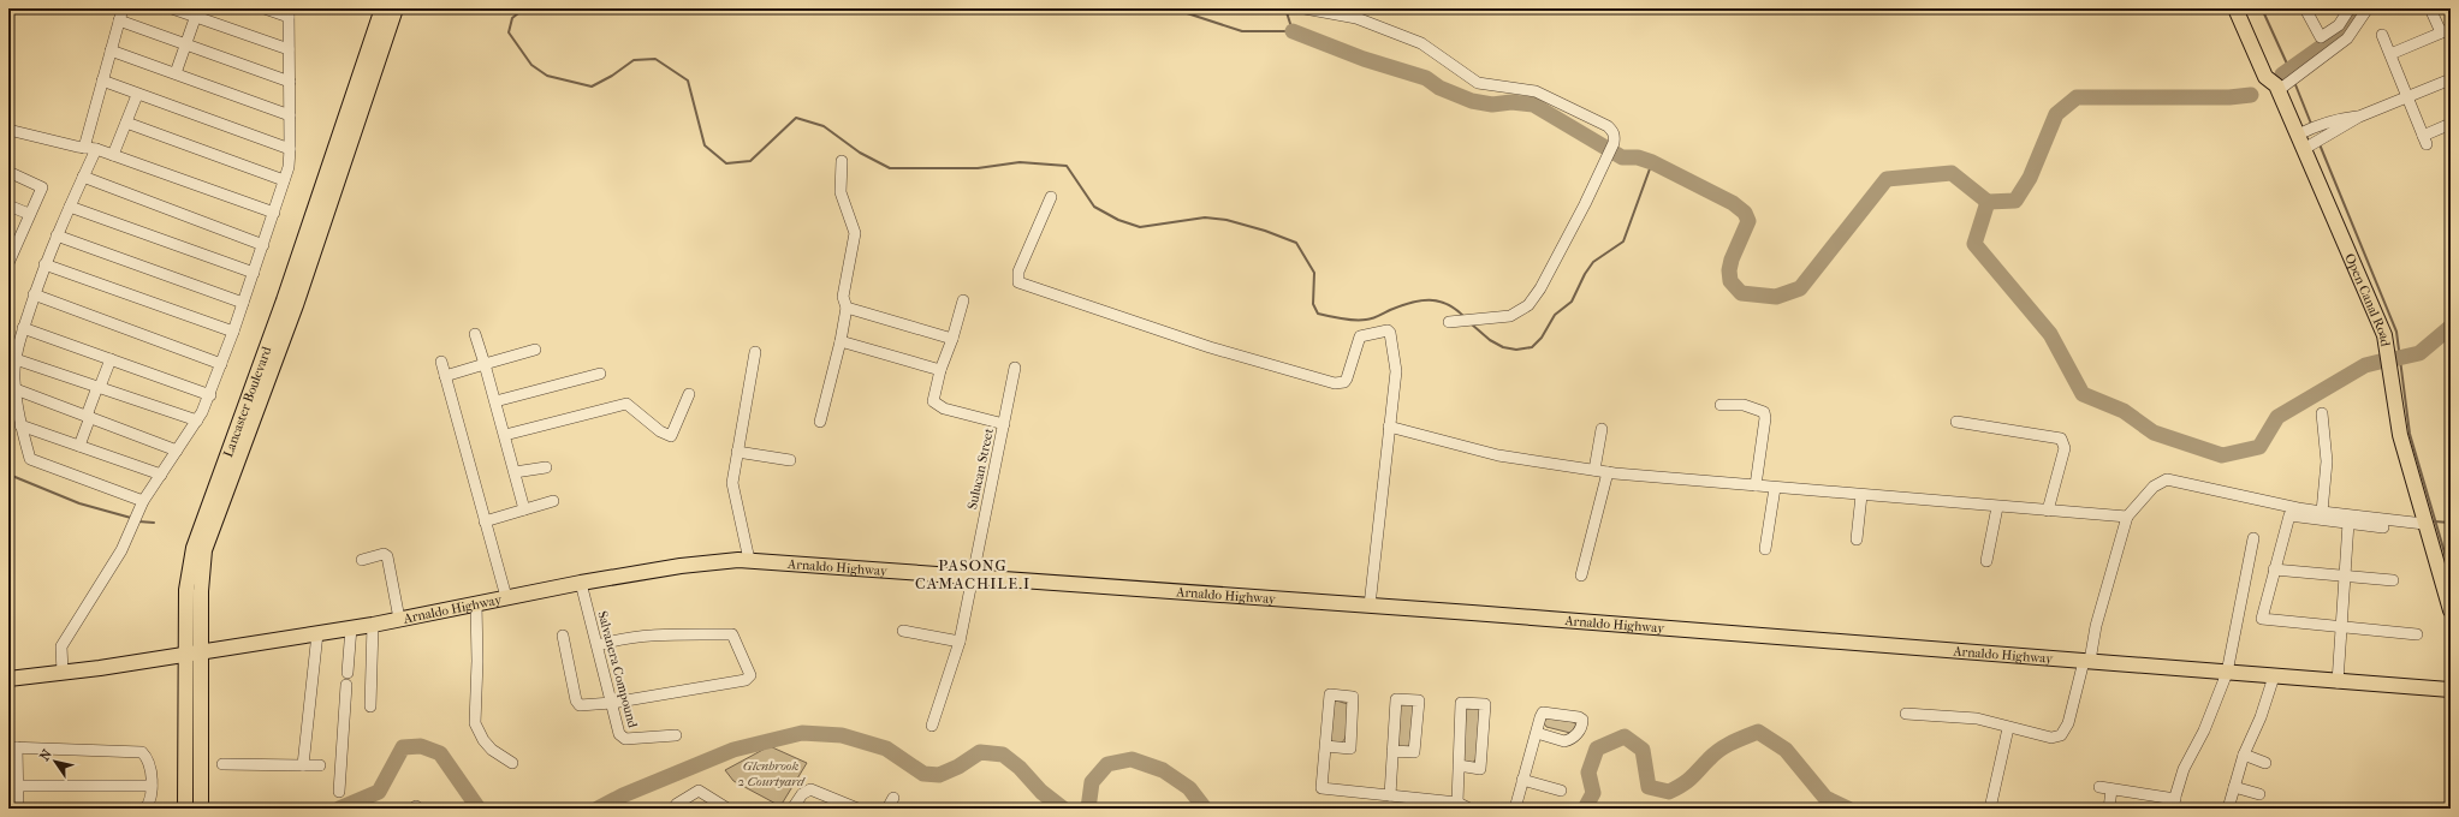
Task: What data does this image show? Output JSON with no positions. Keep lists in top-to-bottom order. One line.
{"streets":{"main road":["Open Canal Road","Lancaster Boulevard","Arnaldo Highway"],"street":["Sulucan Street","Salvanera Compound"]},"crossings":[["Lancaster Boulevard","Arnaldo Highway"],["Sulucan Street","Arnaldo Highway"],["Arnaldo Highway","Salvanera Compound"]],"districts":["PASONG CAMACHILE I"],"parks":["Glenbrook 2 Courtyard"],"north":"top left"}
